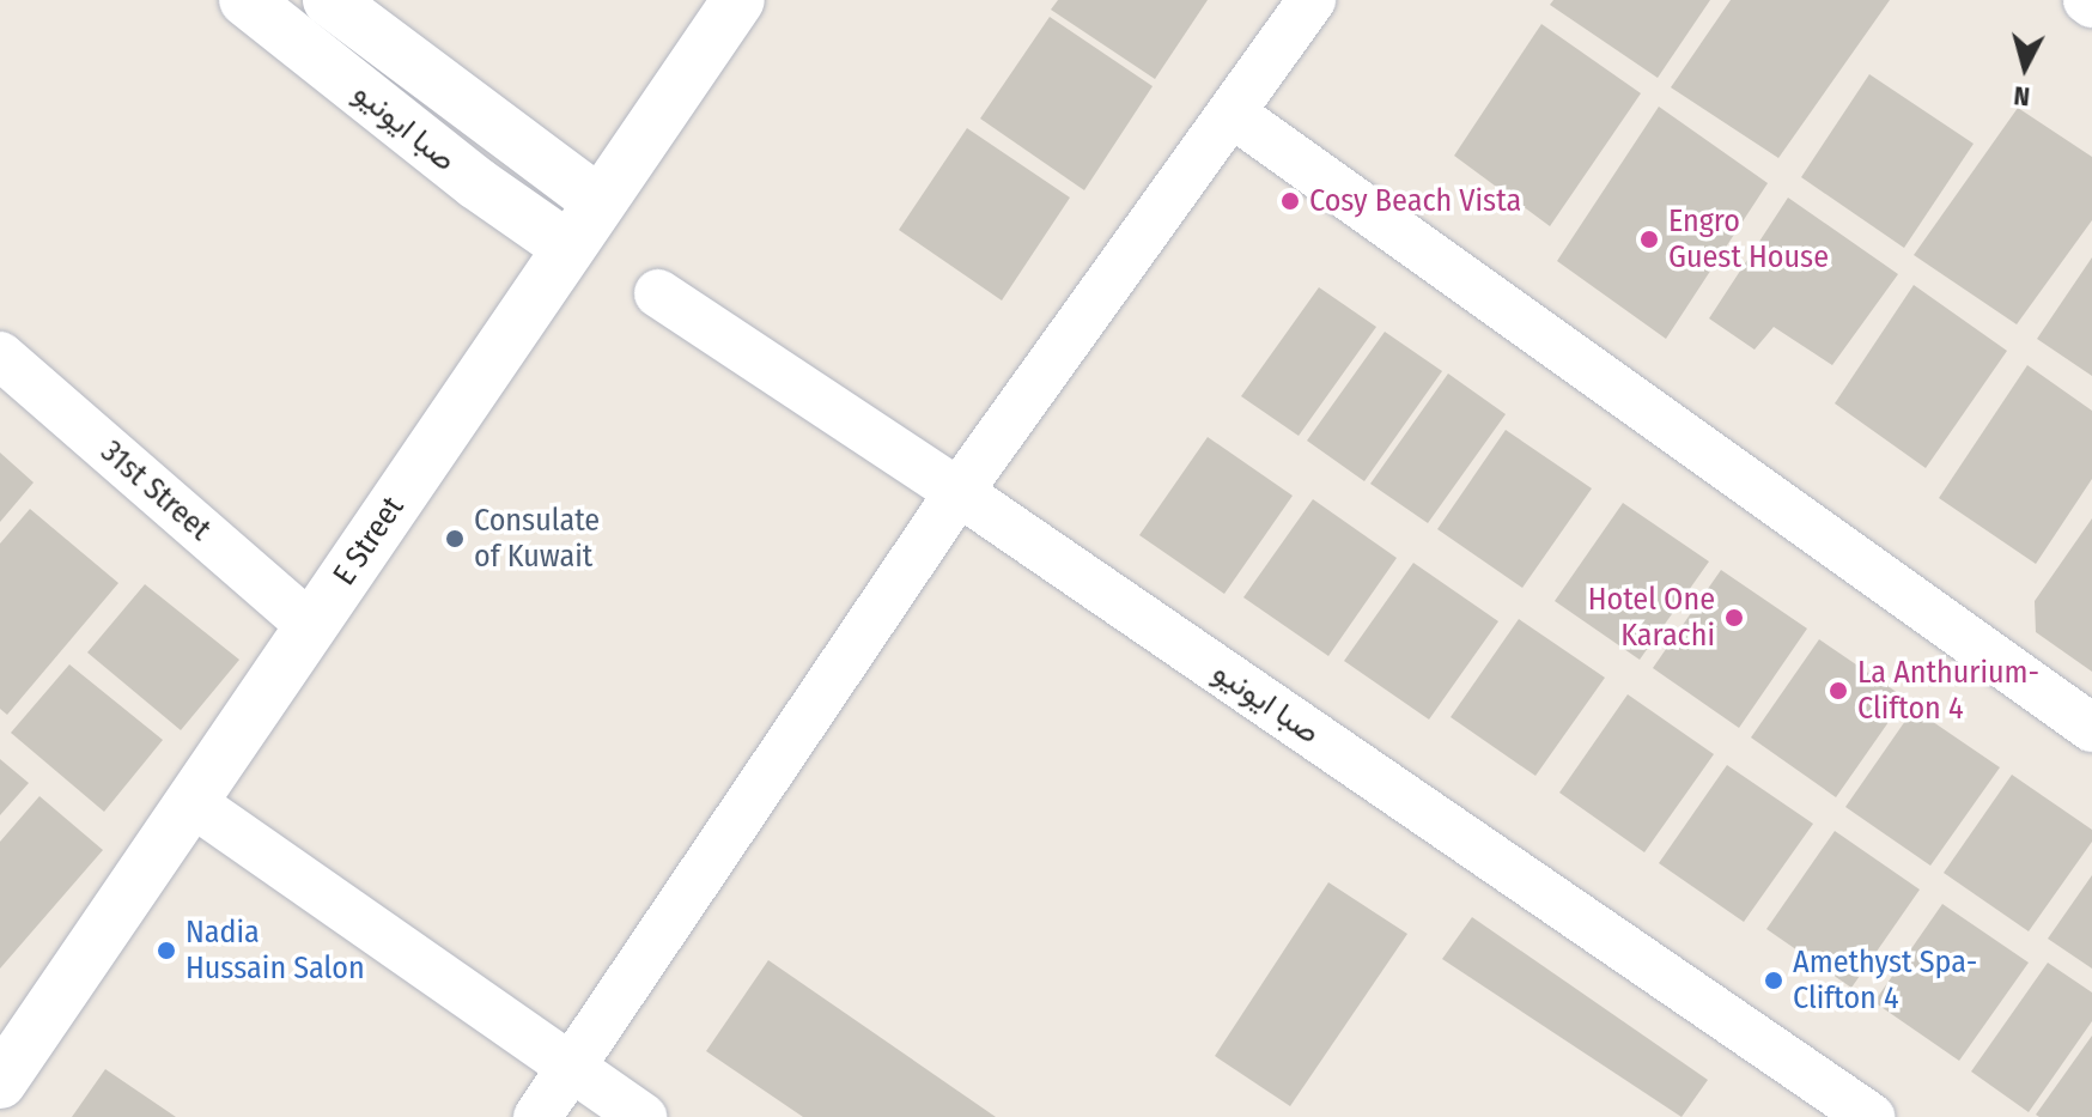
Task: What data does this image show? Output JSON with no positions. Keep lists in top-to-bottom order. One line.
{"streets":{"main road":["صبا ایونیو","E Street"],"street":["31st Street"]},"crossings":[["صبا ایونیو","E Street"],["31st Street","E Street"]],"places":["Cosy Beach Vista","Engro Guest House","Consulate of Kuwait","Hotel One Karachi","La Anthurium- Clifton 4","Nadia Hussain Salon","Amethyst Spa- Clifton 4"],"north":"bottom"}
